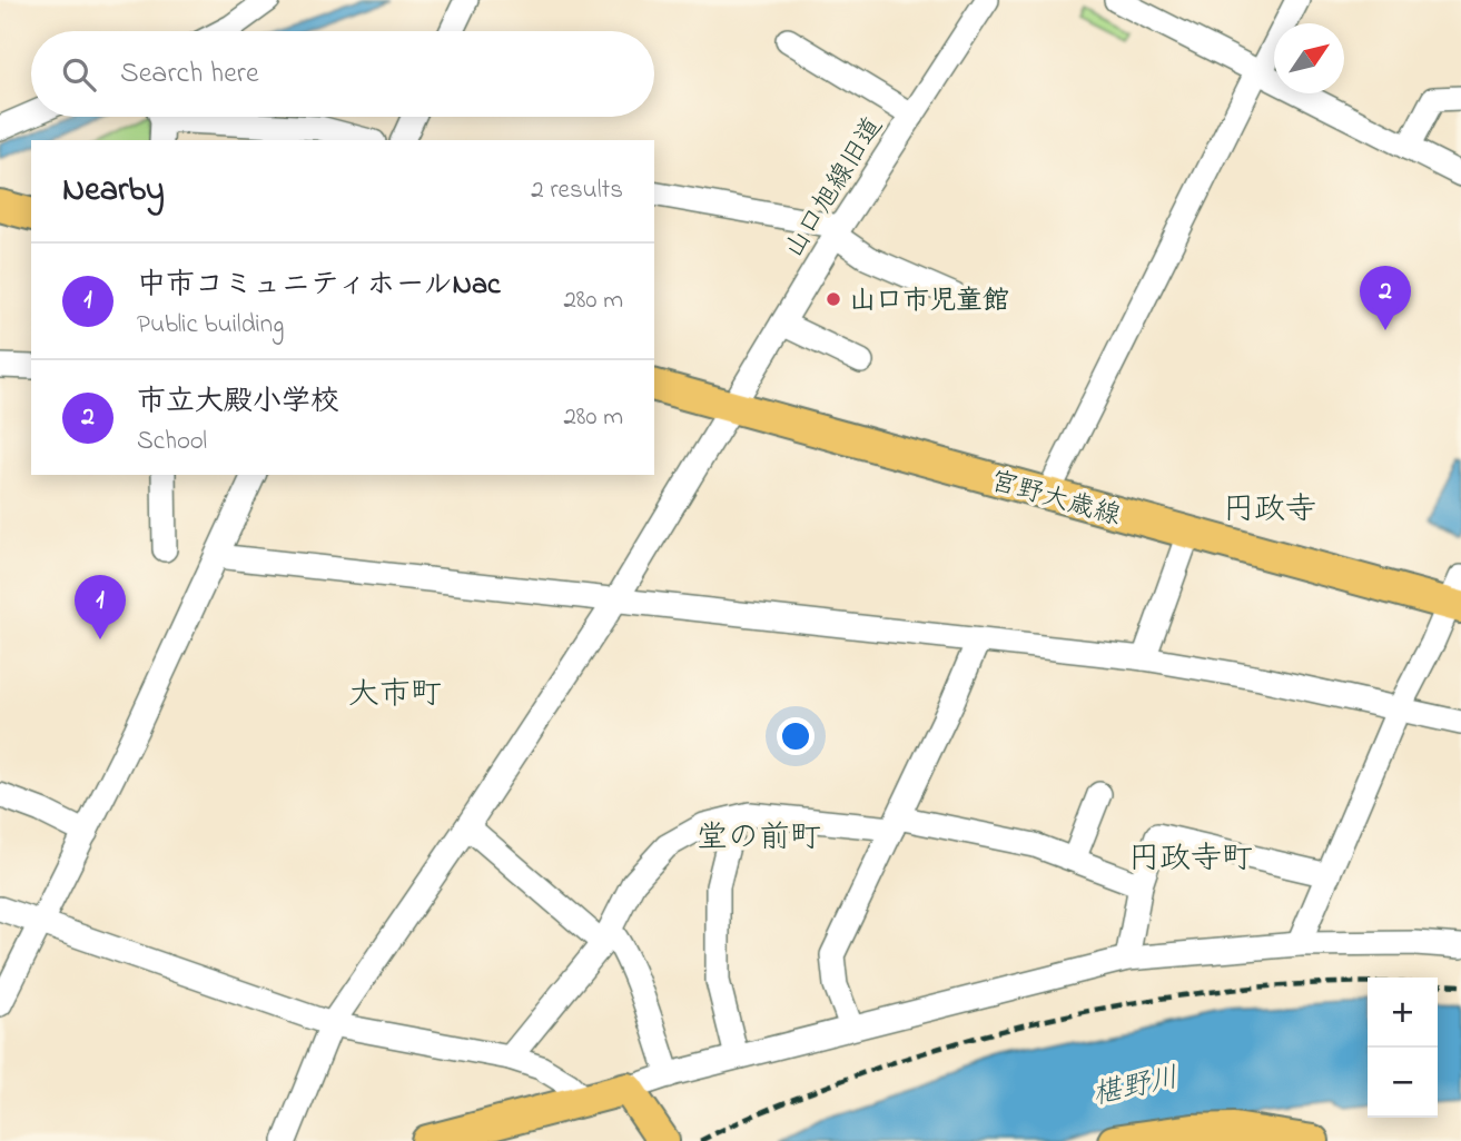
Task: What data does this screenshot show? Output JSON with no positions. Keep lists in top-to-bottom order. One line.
{"streets":{"main road":["宮野大歳線"],"street":["山口旭線旧道"]},"crossings":[["山口旭線旧道","宮野大歳線"]],"districts":["円政寺","大市町","堂の前町","円政寺町"],"water":["椹野川"],"places":["山口市児童館"],"north":"top right","page":{"search":"Search here","heading":["Nearby","2 results"],"list":[{"mark":"1","name":"中市コミュニティホールNac","note":"Public building","value":"280 m"},{"mark":"2","name":"市立大殿小学校","note":"School","value":"280 m"}],"pins":["2","1"],"map_buttons":["+","−"]}}
